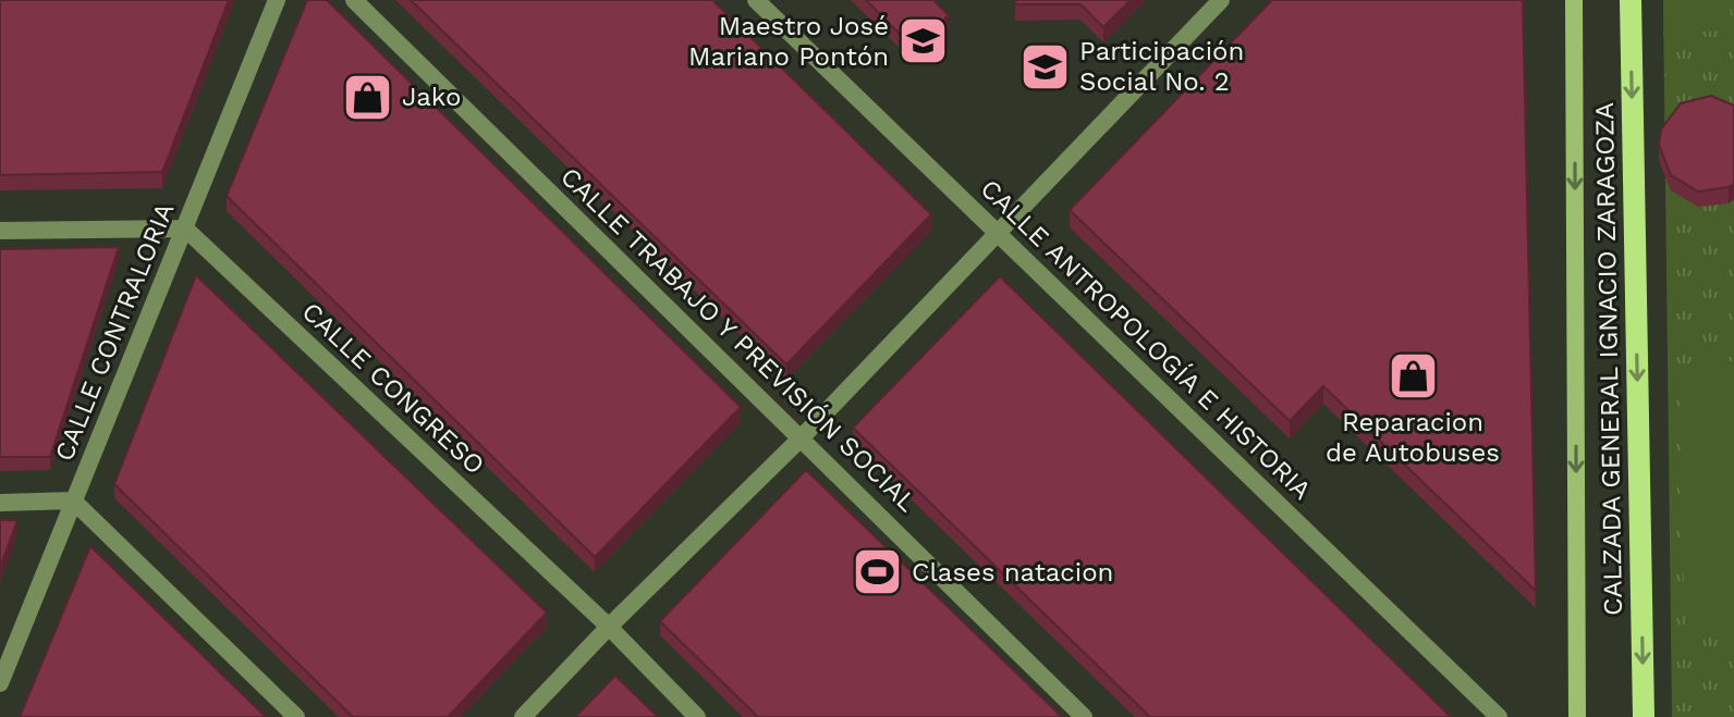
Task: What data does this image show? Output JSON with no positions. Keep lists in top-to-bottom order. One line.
{"streets":{"main road":["CALZADA GENERAL IGNACIO ZARAGOZA"],"street":["CALLE CONTRALORIA","CALLE TRABAJO Y PREVISIÓN SOCIAL","CALLE ANTROPOLOGÍA E HISTORIA","CALLE CONGRESO"]},"crossings":[["CALLE CONTRALORIA","CALLE CONGRESO"]],"one_way":["CALZADA GENERAL IGNACIO ZARAGOZA"],"places":{"school or university":["Maestro José Mariano Pontón","Participación Social No. 2"],"shop":["Jako","Reparacion de Autobuses"],"sports":["Clases natacion"]}}
